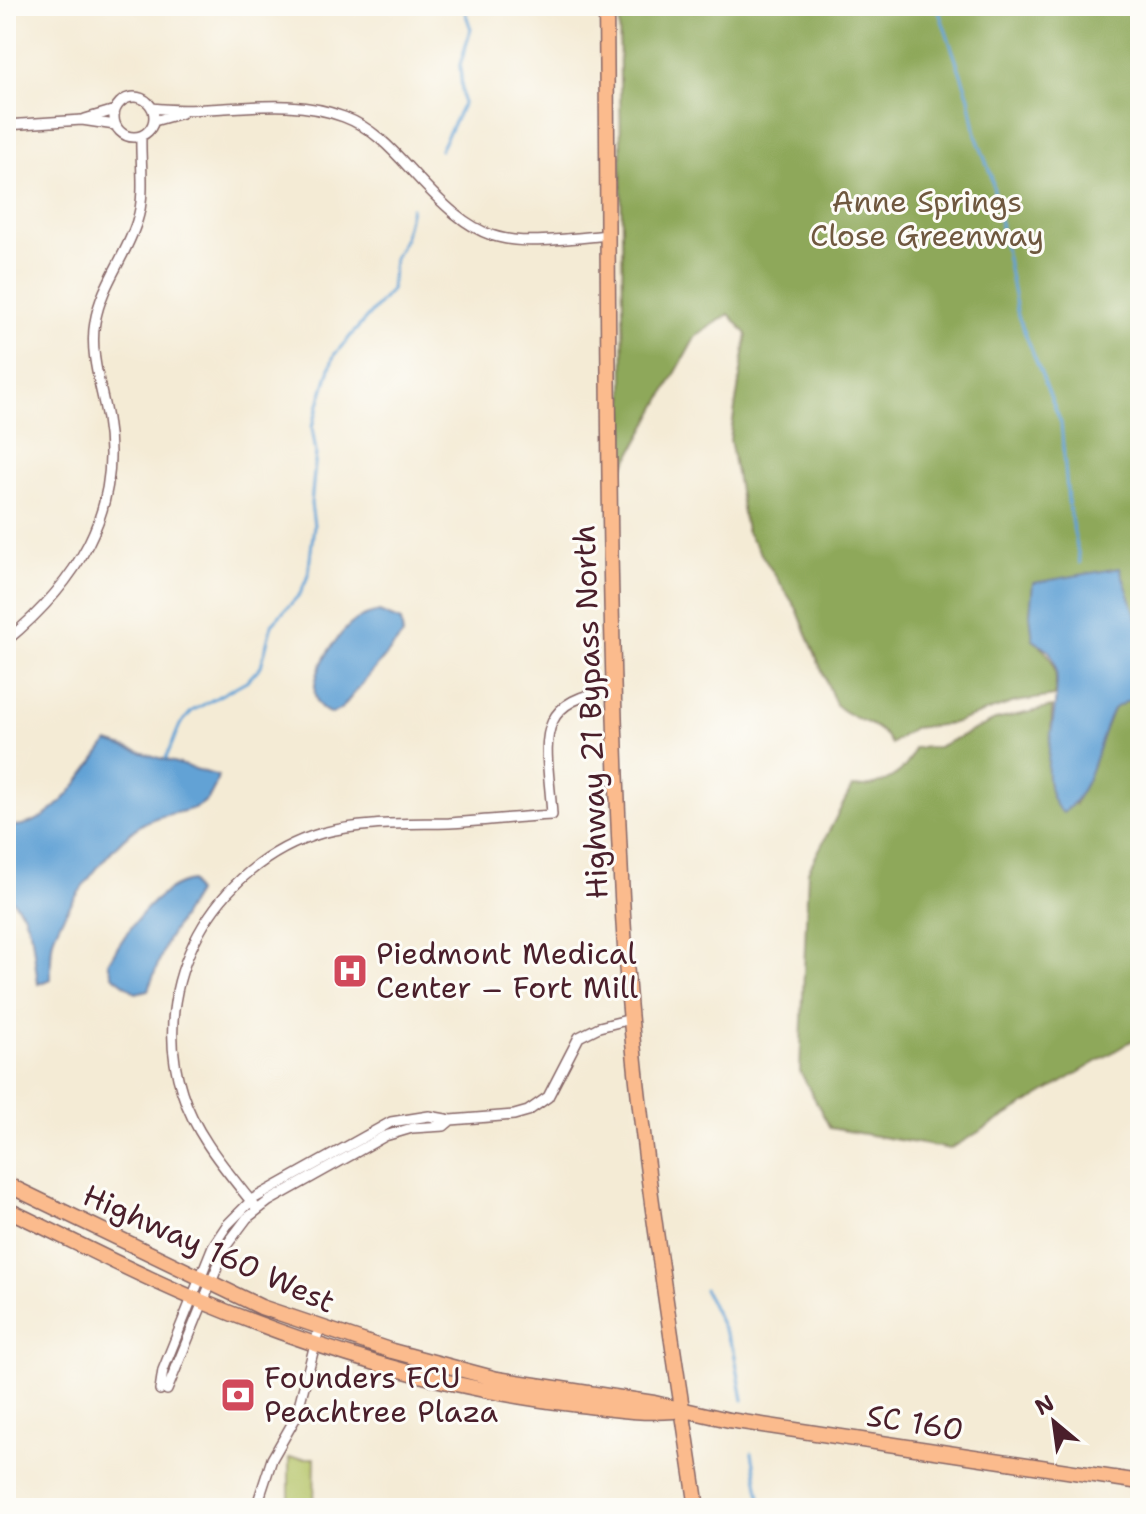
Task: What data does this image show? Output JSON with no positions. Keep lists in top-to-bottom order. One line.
{"streets":{"main road":["Highway 21 Bypass North","Highway 160 West","SC 160"]},"crossings":[["Highway 21 Bypass North","Highway 160 West"],["Highway 21 Bypass North","SC 160"],["Highway 160 West","SC 160"]],"parks":["Anne Springs Close Greenway"],"places":{"hospital":["Piedmont Medical Center – Fort Mill"],"bank":["Founders FCU Peachtree Plaza"]},"north":"top left"}
